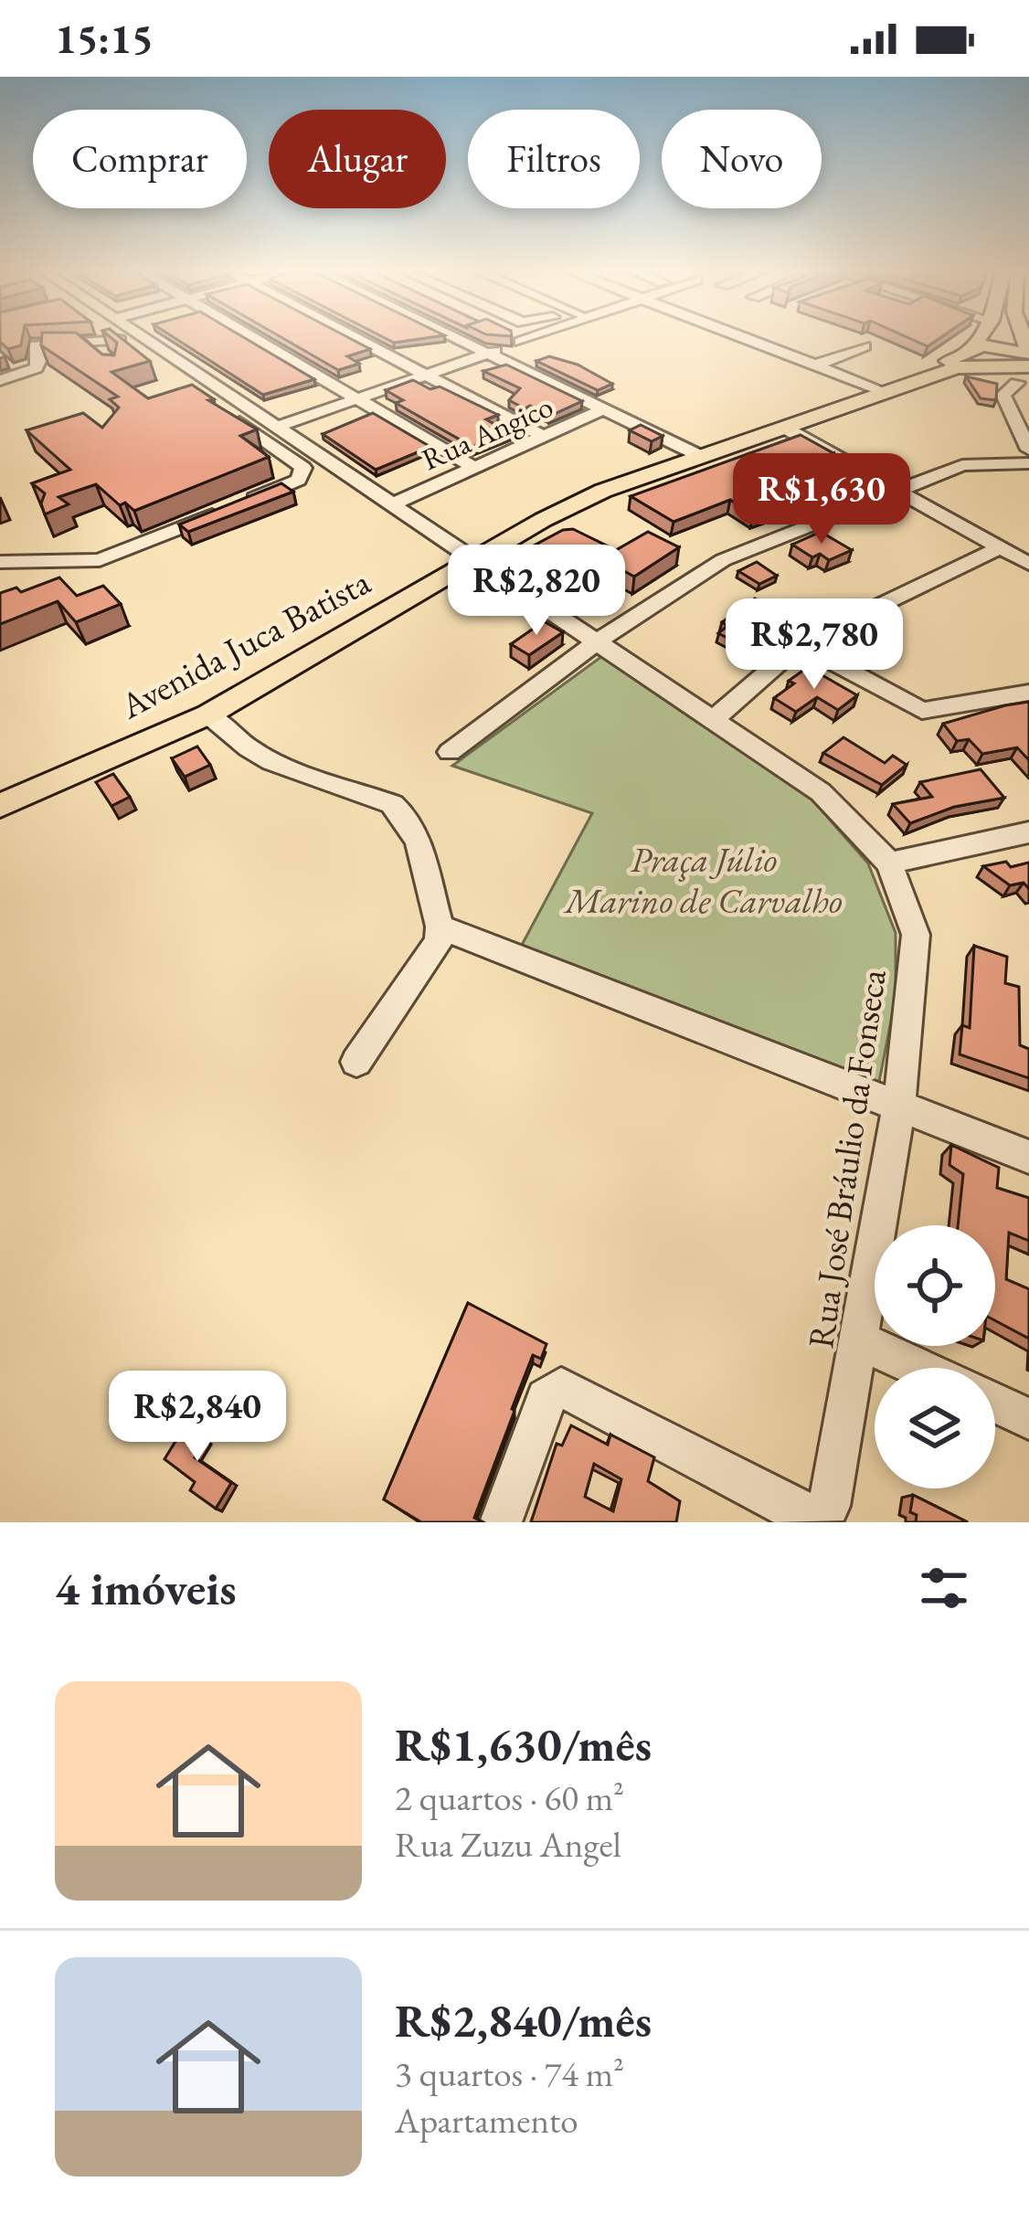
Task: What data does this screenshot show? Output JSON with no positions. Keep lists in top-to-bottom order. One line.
{"streets":{"main road":["Avenida Juca Batista"],"street":["Rua Angico","Rua José Bráulio da Fonseca"]},"crossings":[["Rua Angico","Rua José Bráulio da Fonseca"],["Avenida Juca Batista","Rua José Bráulio da Fonseca"]],"parks":["Praça Júlio Marino de Carvalho"],"page":{"status":"15:15","chip":["Comprar","Alugar","Filtros","Novo"],"price":["R$1,630","R$2,820","R$2,780","R$2,840"],"heading":"4 imóveis","list":[{"name":"R$1,630/mês","note":"2 quartos · 60 m² · Rua Zuzu Angel"},{"name":"R$2,840/mês","note":"3 quartos · 74 m² · Apartamento"}]}}
